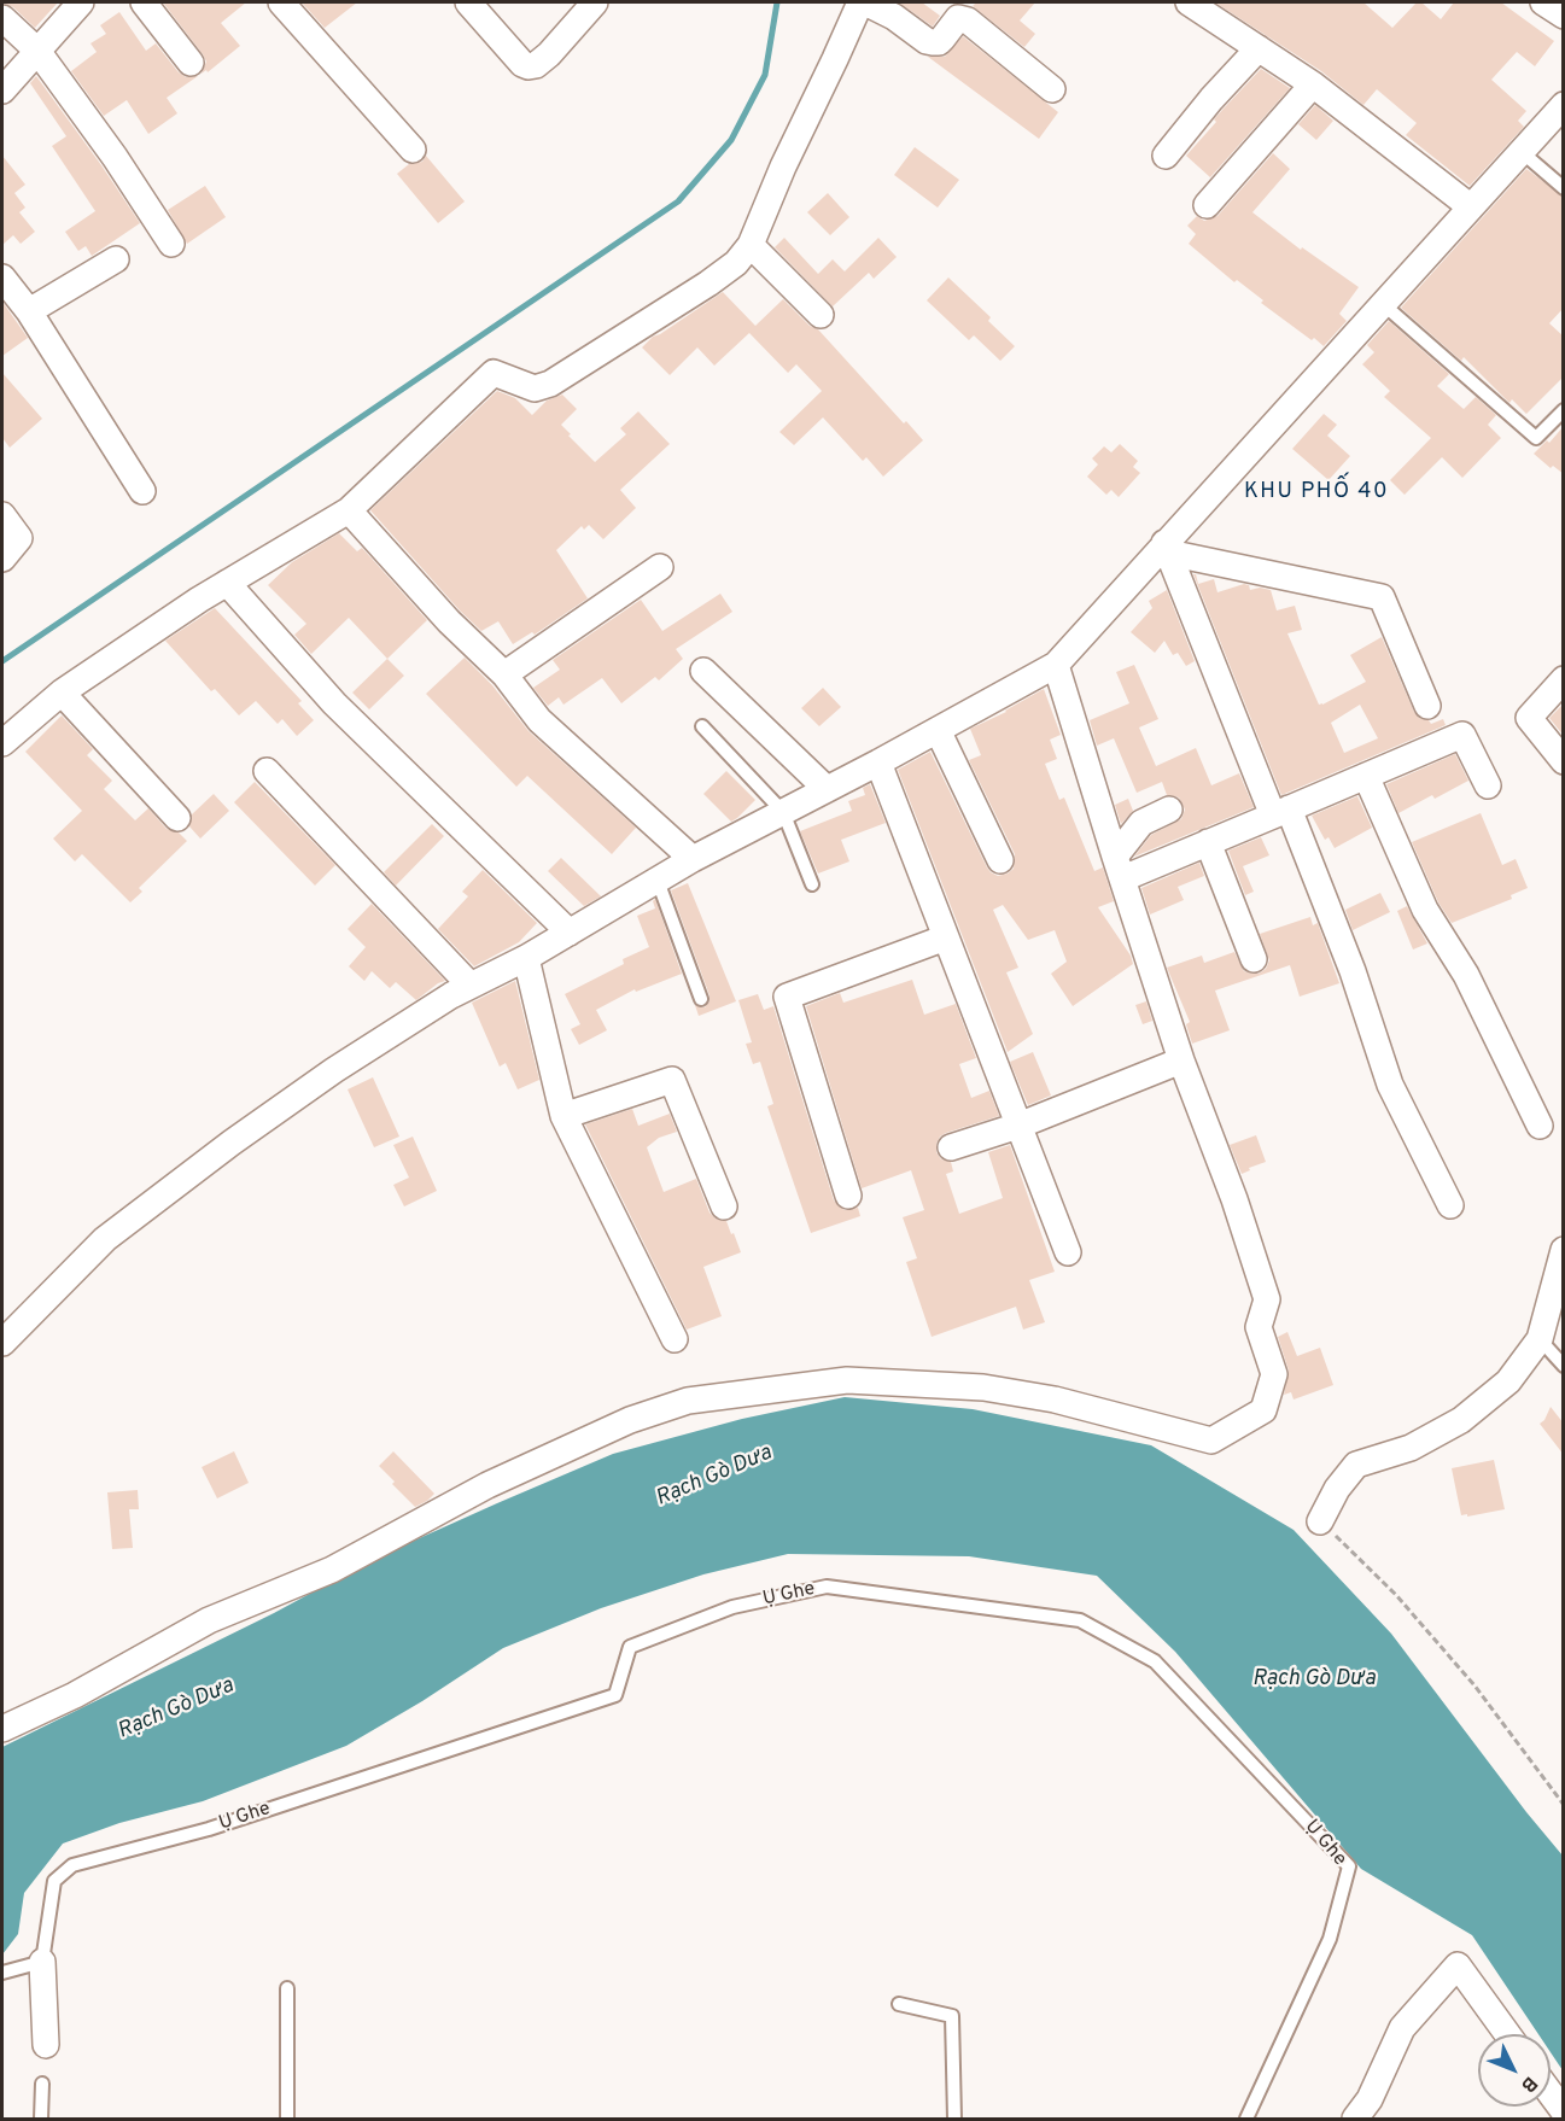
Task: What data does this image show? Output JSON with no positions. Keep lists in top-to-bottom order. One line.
{"streets":{"lane":["Ụ Ghe"]},"districts":["KHU PHỐ 40"],"water":["Rạch Gò Dưa"],"north":"bottom right"}
